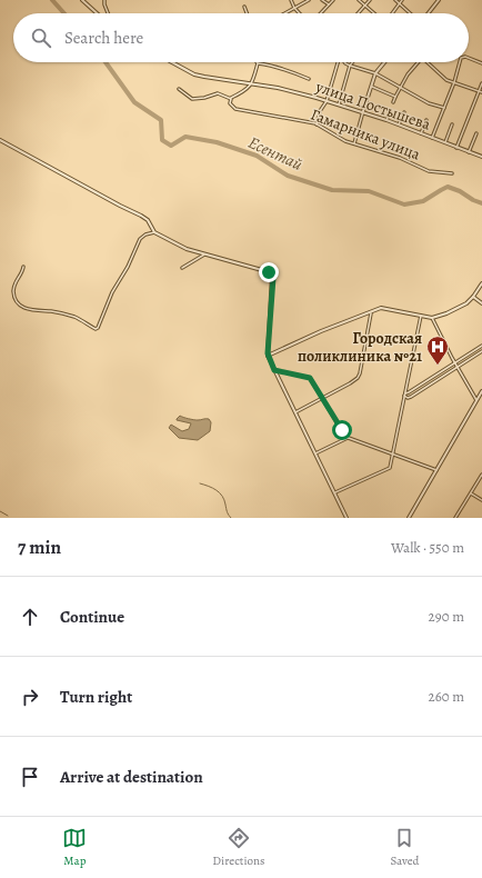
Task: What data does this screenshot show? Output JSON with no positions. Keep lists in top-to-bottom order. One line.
{"streets":{"street":["улица Постышева","Гамарника улица"]},"water":["Есентай"],"places":{"hospital":["Городская поликлиника №21"]},"page":{"search":"Search here","heading":["7 min","Walk · 550 m"],"list":[["Continue","290 m"],["Turn right","260 m"],"Arrive at destination"],"nav":["Map","Directions","Saved"]}}
